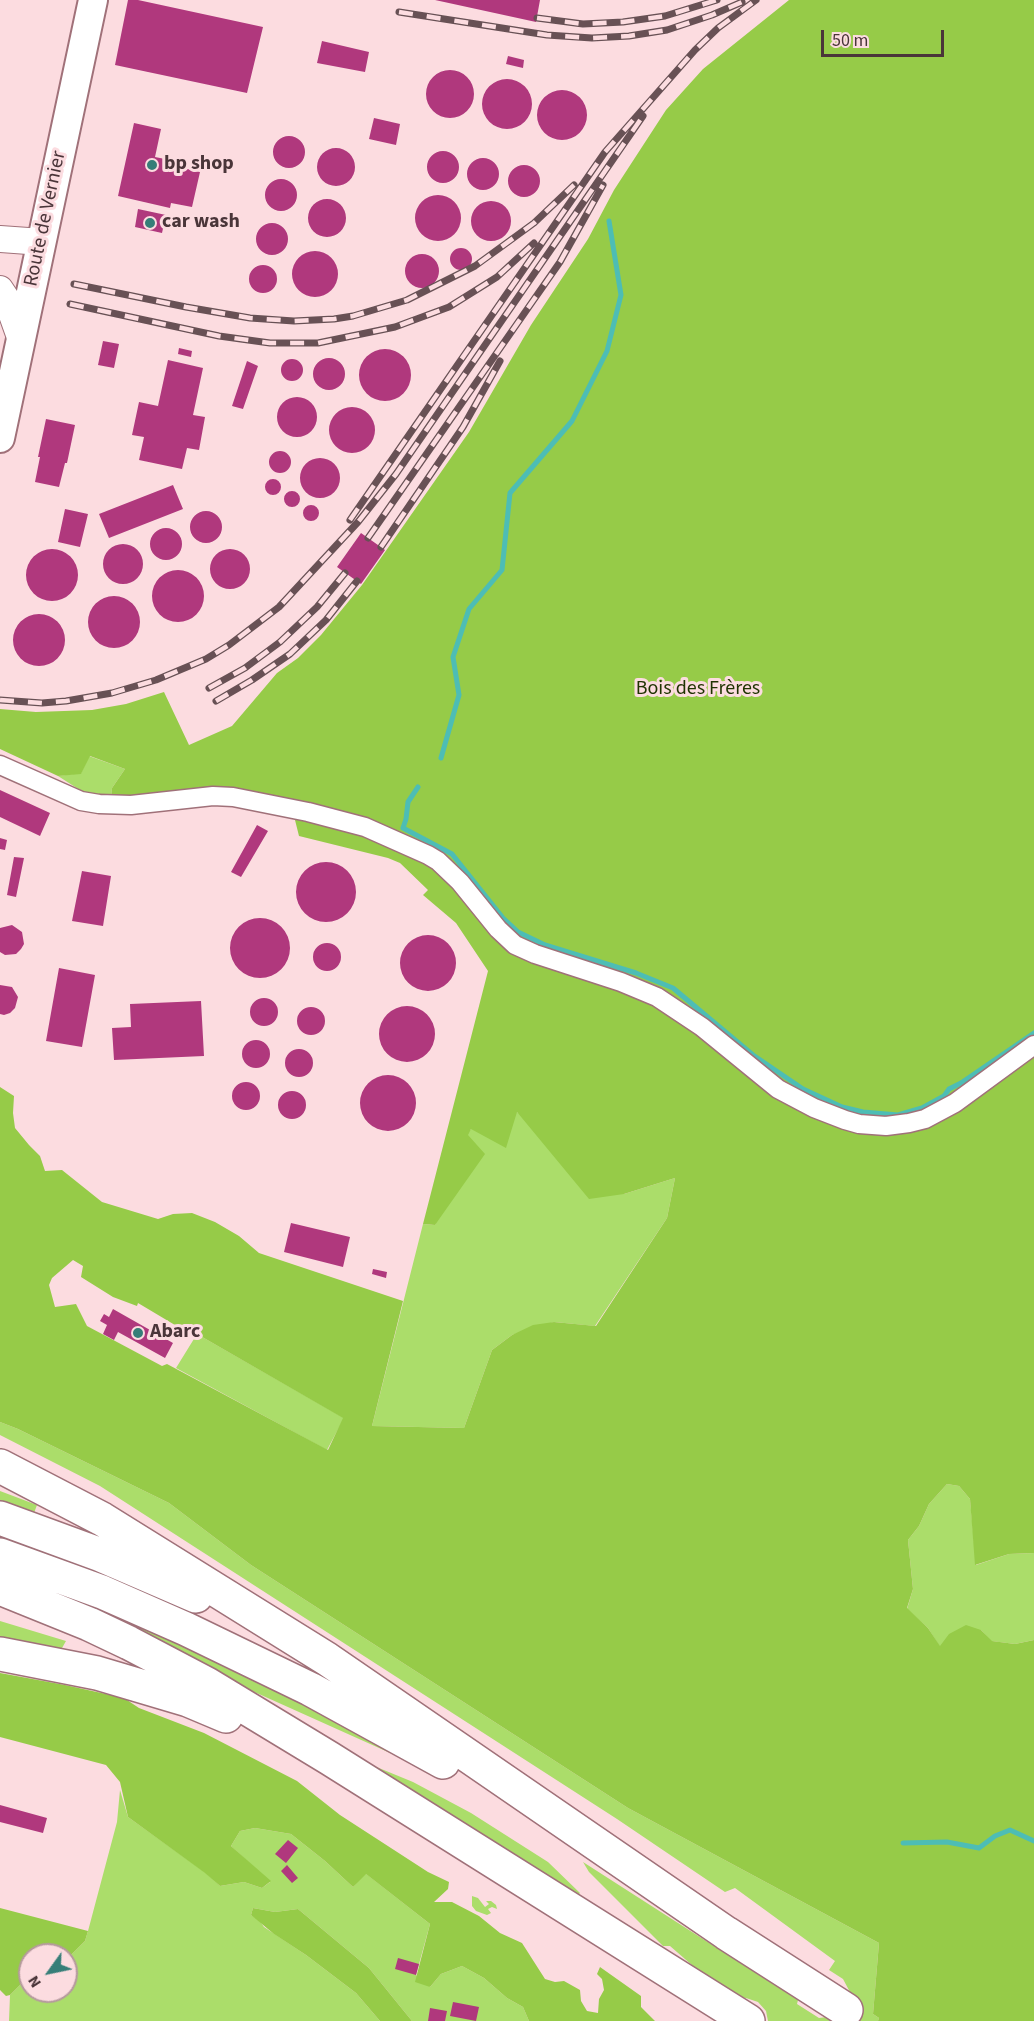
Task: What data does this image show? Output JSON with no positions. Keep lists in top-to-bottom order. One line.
{"streets":{"main road":["Route de Vernier"]},"parks":["Bois des Frères"],"places":["bp shop","car wash","Abarc"],"scale_bar":"50 m","north":"bottom left"}
